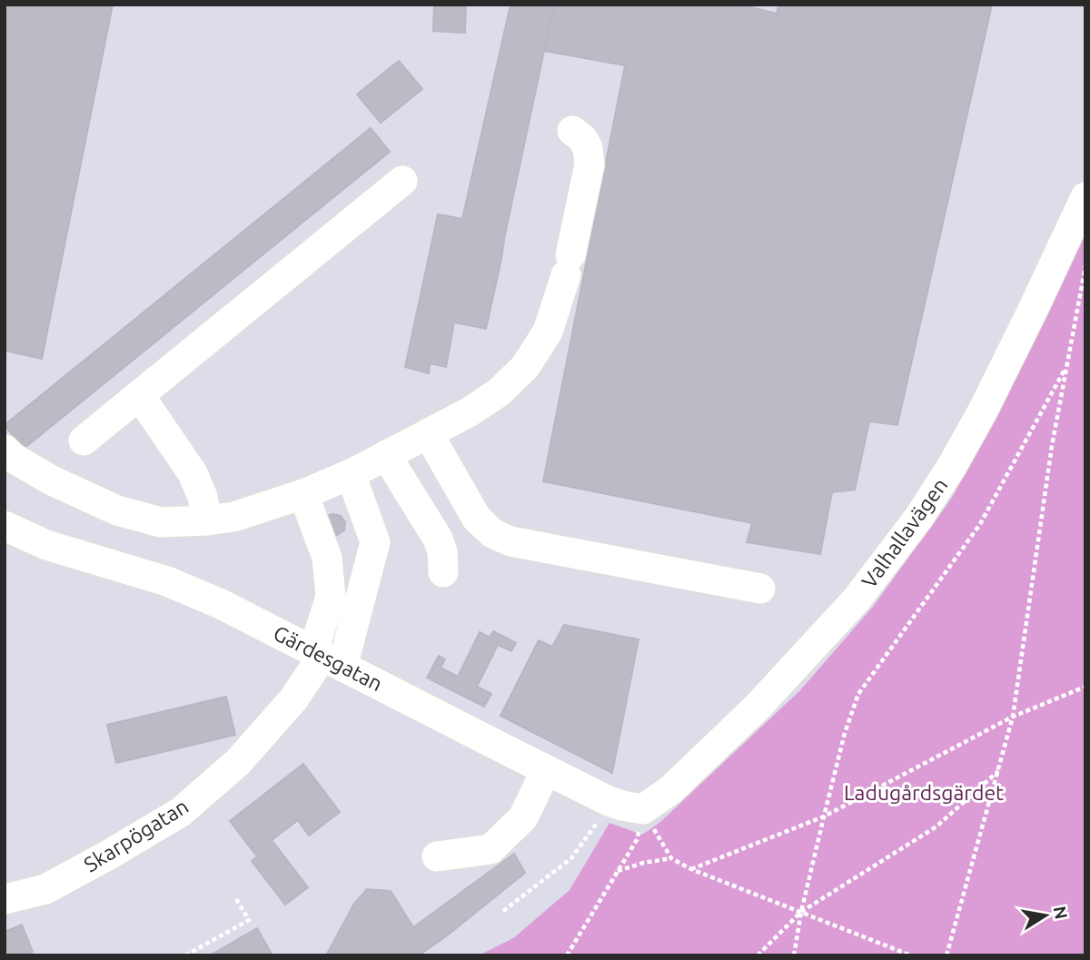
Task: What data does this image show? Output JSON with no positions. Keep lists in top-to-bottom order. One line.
{"streets":{"street":["Valhallavägen","Gärdesgatan","Skarpögatan"]},"crossings":[["Valhallavägen","Gärdesgatan"],["Gärdesgatan","Skarpögatan"]],"parks":["Ladugårdsgärdet"],"north":"right"}
